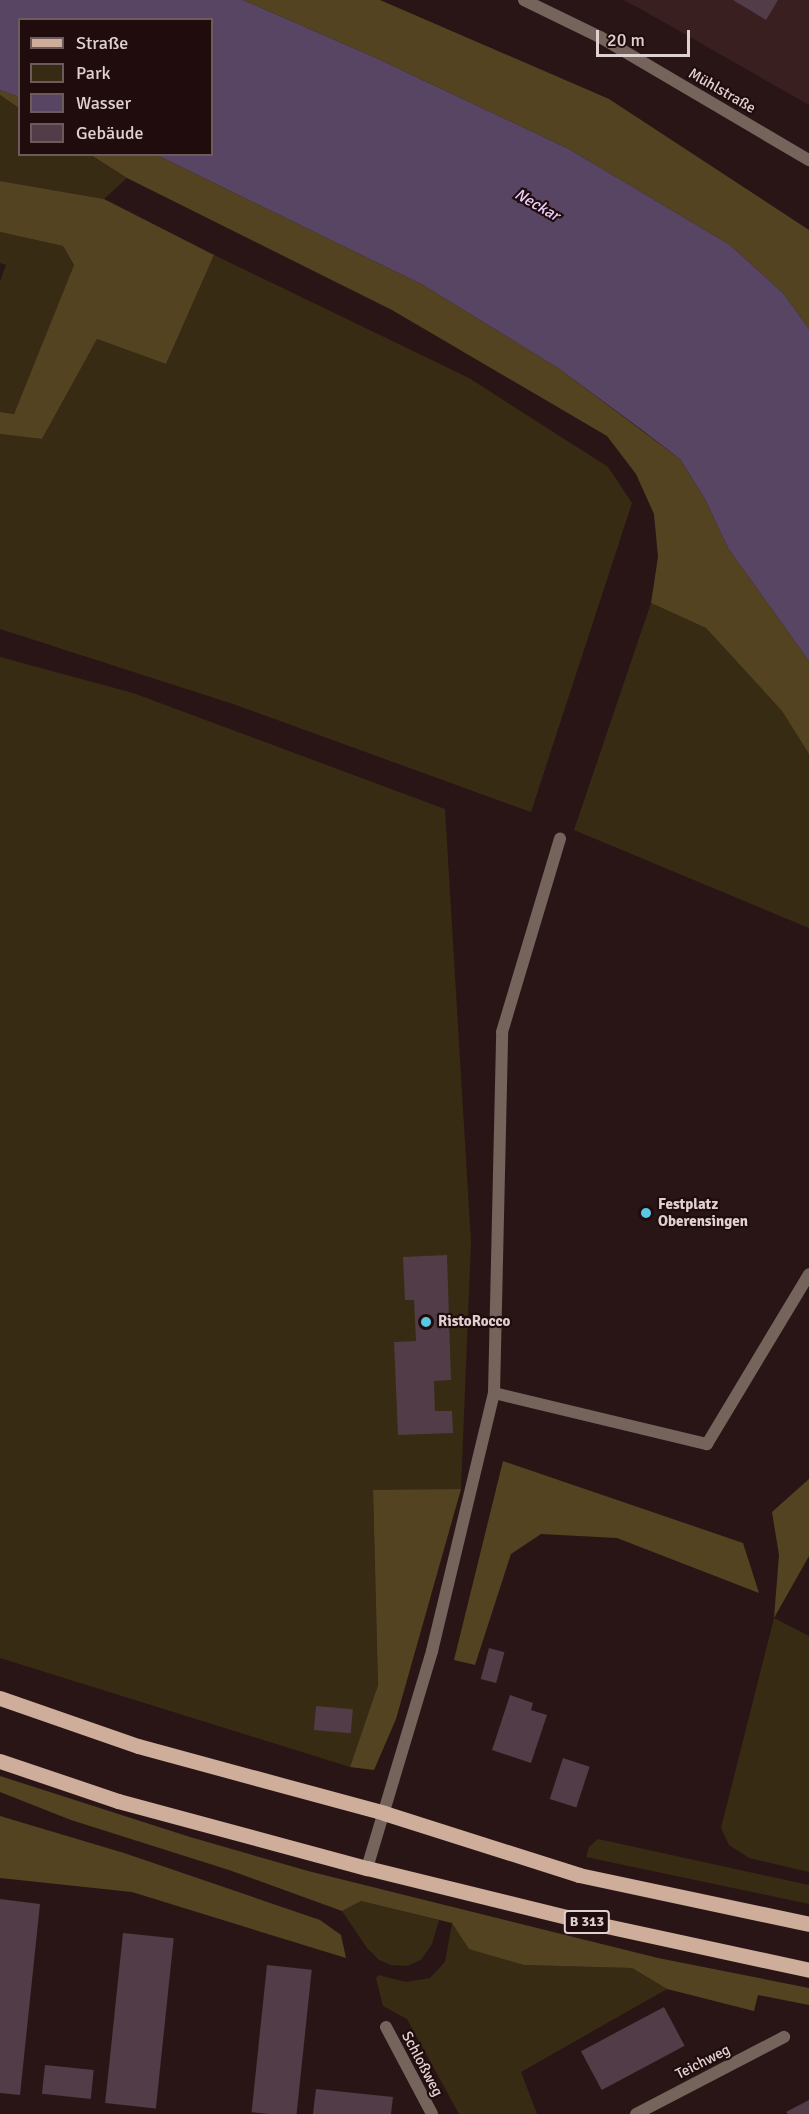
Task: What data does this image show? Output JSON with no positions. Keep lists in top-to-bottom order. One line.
{"streets":{"main road":["B 313"],"street":["Mühlstraße","Teichweg","Schloßweg"]},"water":["Neckar"],"places":["Festplatz Oberensingen","RistoRocco"],"legend":["Straße","Park","Wasser","Gebäude"],"scale_bar":"20 m"}
